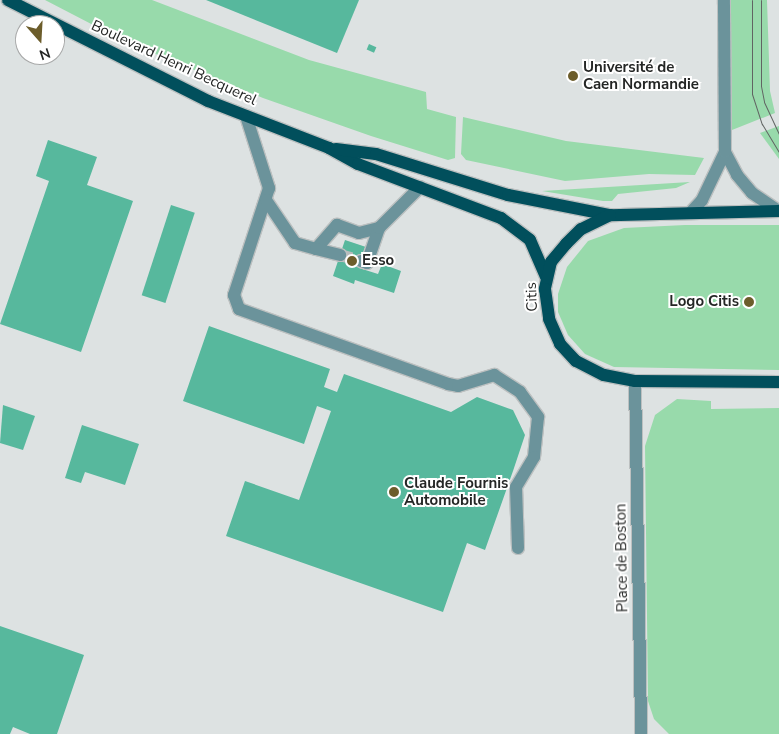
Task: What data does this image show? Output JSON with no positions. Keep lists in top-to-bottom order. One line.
{"streets":{"main road":["Boulevard Henri Becquerel","Citis"],"street":["Place de Boston"]},"crossings":[["Boulevard Henri Becquerel","Citis"],["Citis","Place de Boston"]],"places":["Université de Caen Normandie","Esso","Logo Citis","Claude Fournis Automobile"],"north":"bottom"}
